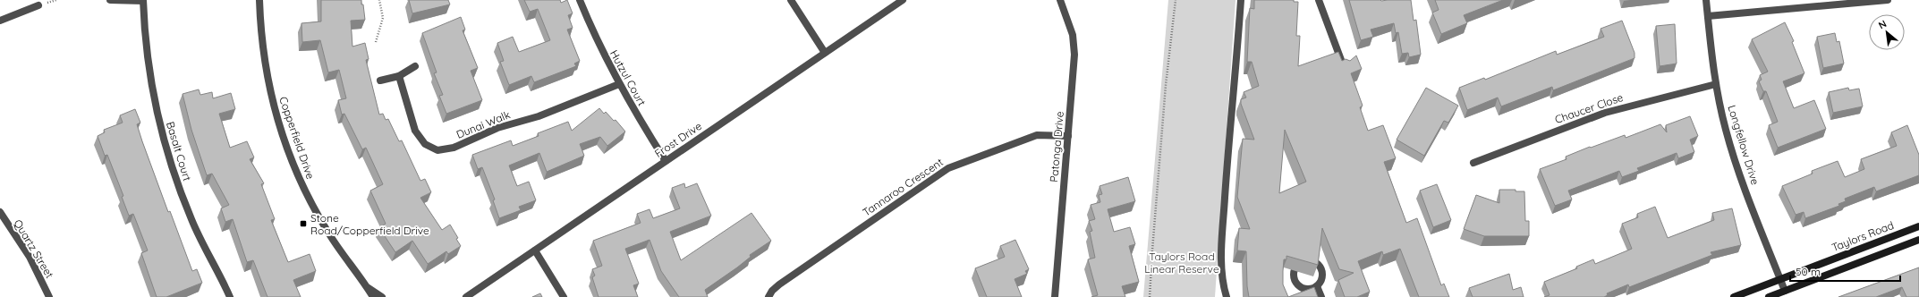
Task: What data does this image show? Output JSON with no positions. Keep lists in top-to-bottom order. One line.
{"streets":{"main road":["Taylors Road"],"street":["Hutzul Court","Chaucer Close","Dunai Walk","Copperfield Drive","Frost Drive","Longfellow Drive","Patonga Drive","Basalt Court","Tannaroo Crescent","Quartz Street"]},"crossings":[["Hutzul Court","Dunai Walk"],["Hutzul Court","Frost Drive"],["Chaucer Close","Longfellow Drive"],["Longfellow Drive","Taylors Road"],["Patonga Drive","Tannaroo Crescent"]],"parks":["Taylors Road Linear Reserve"],"places":{"transit":["Stone Road/Copperfield Drive"]},"scale_bar":"50 m","north":"top left"}
